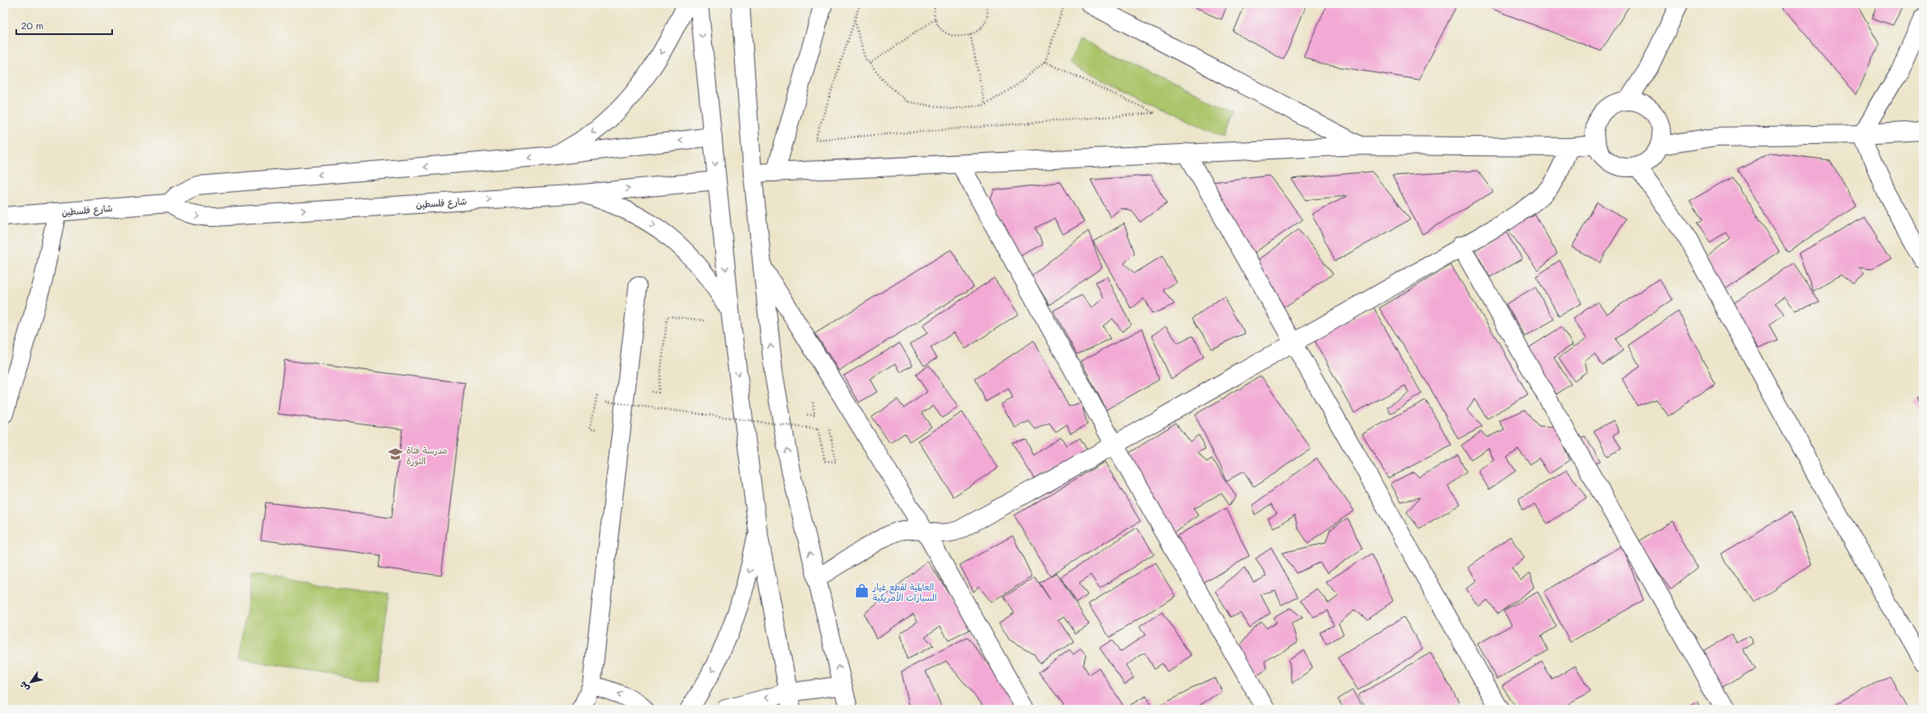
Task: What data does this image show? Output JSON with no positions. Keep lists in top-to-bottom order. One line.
{"streets":{"street":["شارع فلسطين"]},"places":{"school or university":["مدرسة فتاة الثورة"],"shop":["العالمية لقطع غيار السيارات الأمريكية"]},"scale_bar":"20 m","north":"bottom left"}
